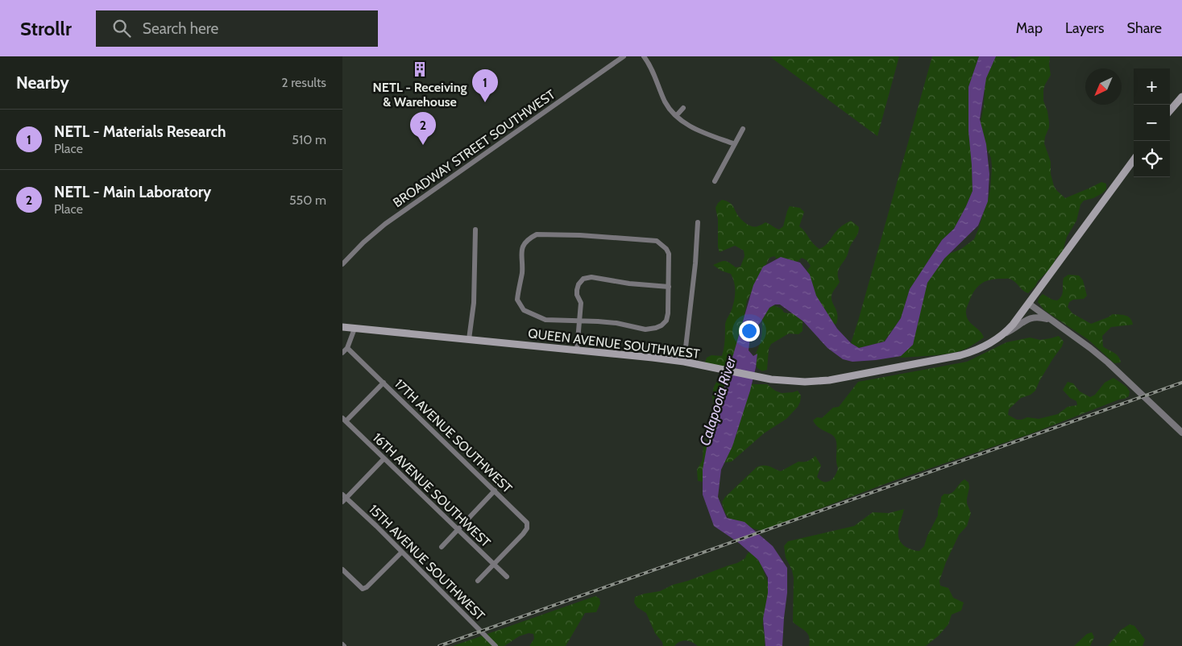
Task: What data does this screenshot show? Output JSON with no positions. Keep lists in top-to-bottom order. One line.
{"streets":{"main road":["QUEEN AVENUE SOUTHWEST"],"street":["BROADWAY STREET SOUTHWEST","17TH AVENUE SOUTHWEST","16TH AVENUE SOUTHWEST","15TH AVENUE SOUTHWEST"]},"crossings":[["17TH AVENUE SOUTHWEST","16TH AVENUE SOUTHWEST"]],"water":["Calapooia River"],"places":{"building":["NETL - Receiving & Warehouse"]},"north":"bottom left","page":{"header":"Strollr","search":"Search here","nav":["Map","Layers","Share"],"heading":["Nearby","2 results"],"map_buttons":["+","−"],"pins":["1","2"],"list":[{"mark":"1","name":"NETL - Materials Research","note":"Place","value":"510 m"},{"mark":"2","name":"NETL - Main Laboratory","note":"Place","value":"550 m"}]}}
